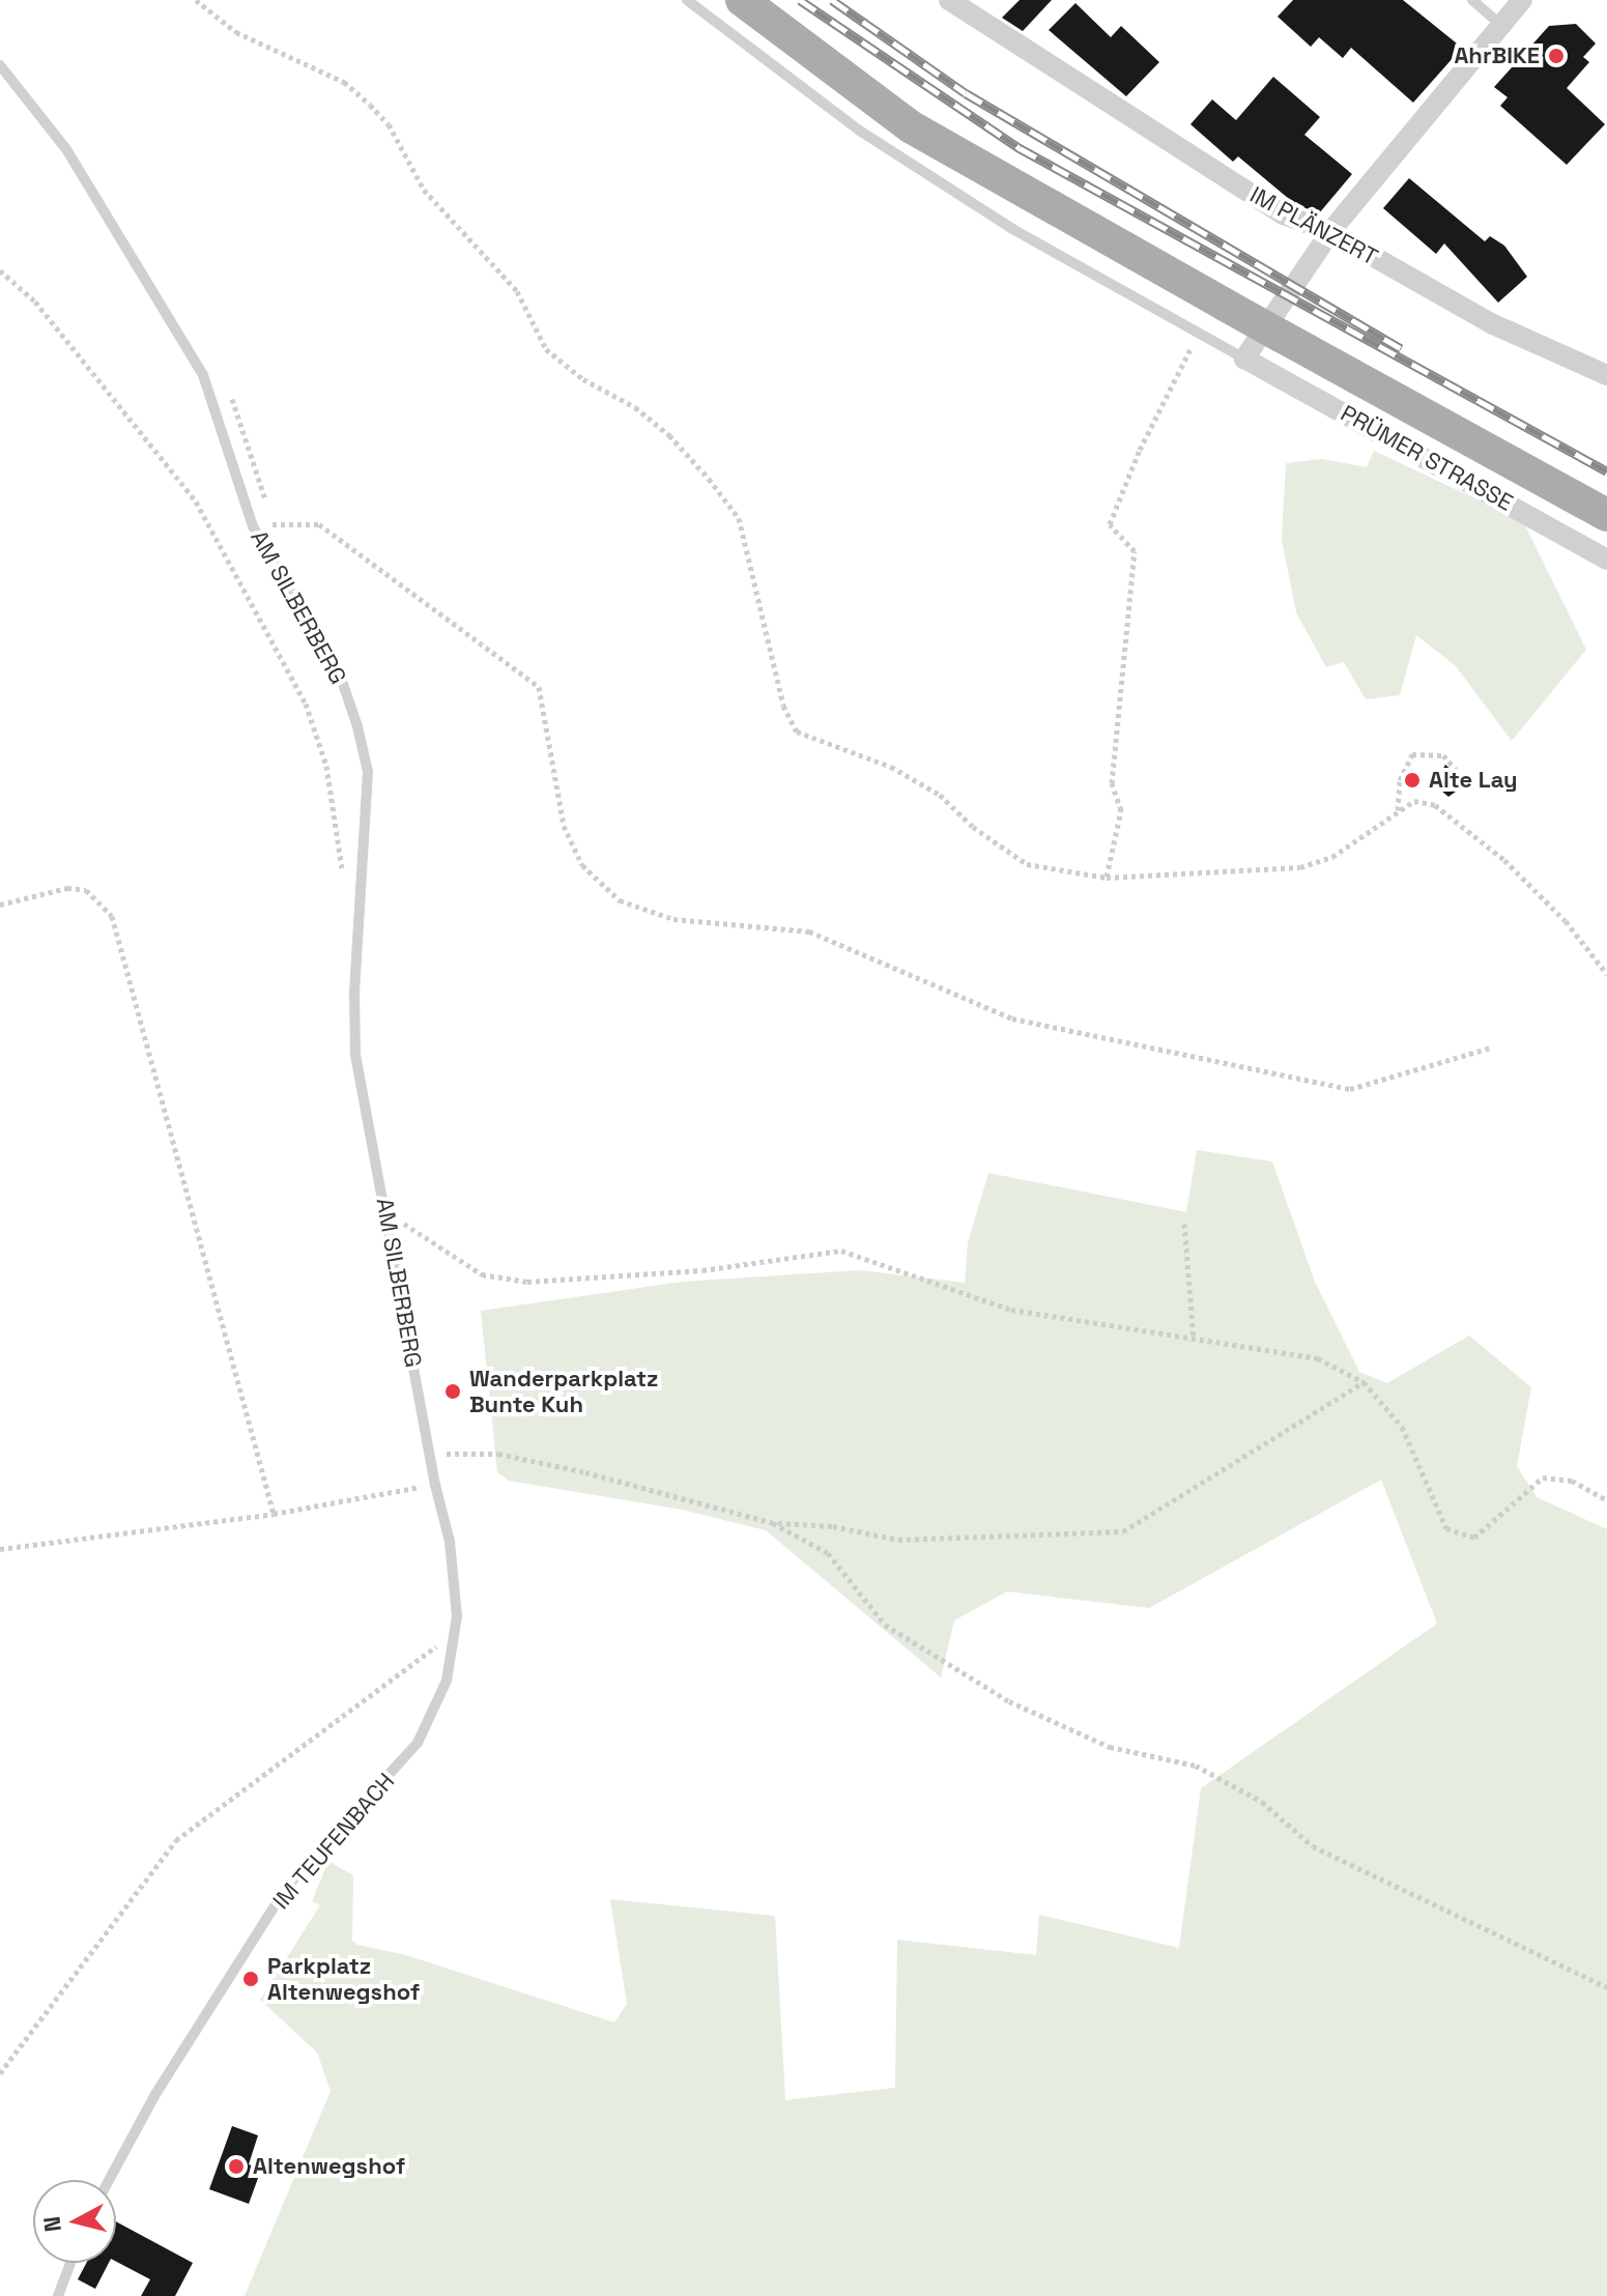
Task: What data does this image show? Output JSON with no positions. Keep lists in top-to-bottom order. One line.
{"streets":{"street":["IM PLÄNZERT","PRÜMER STRASSE"],"lane":["AM SILBERBERG","IM TEUFENBACH"]},"crossings":[["AM SILBERBERG","IM TEUFENBACH"]],"places":["AhrBIKE","Alte Lay","Wanderparkplatz Bunte Kuh","Parkplatz Altenwegshof","Altenwegshof"],"north":"left"}
